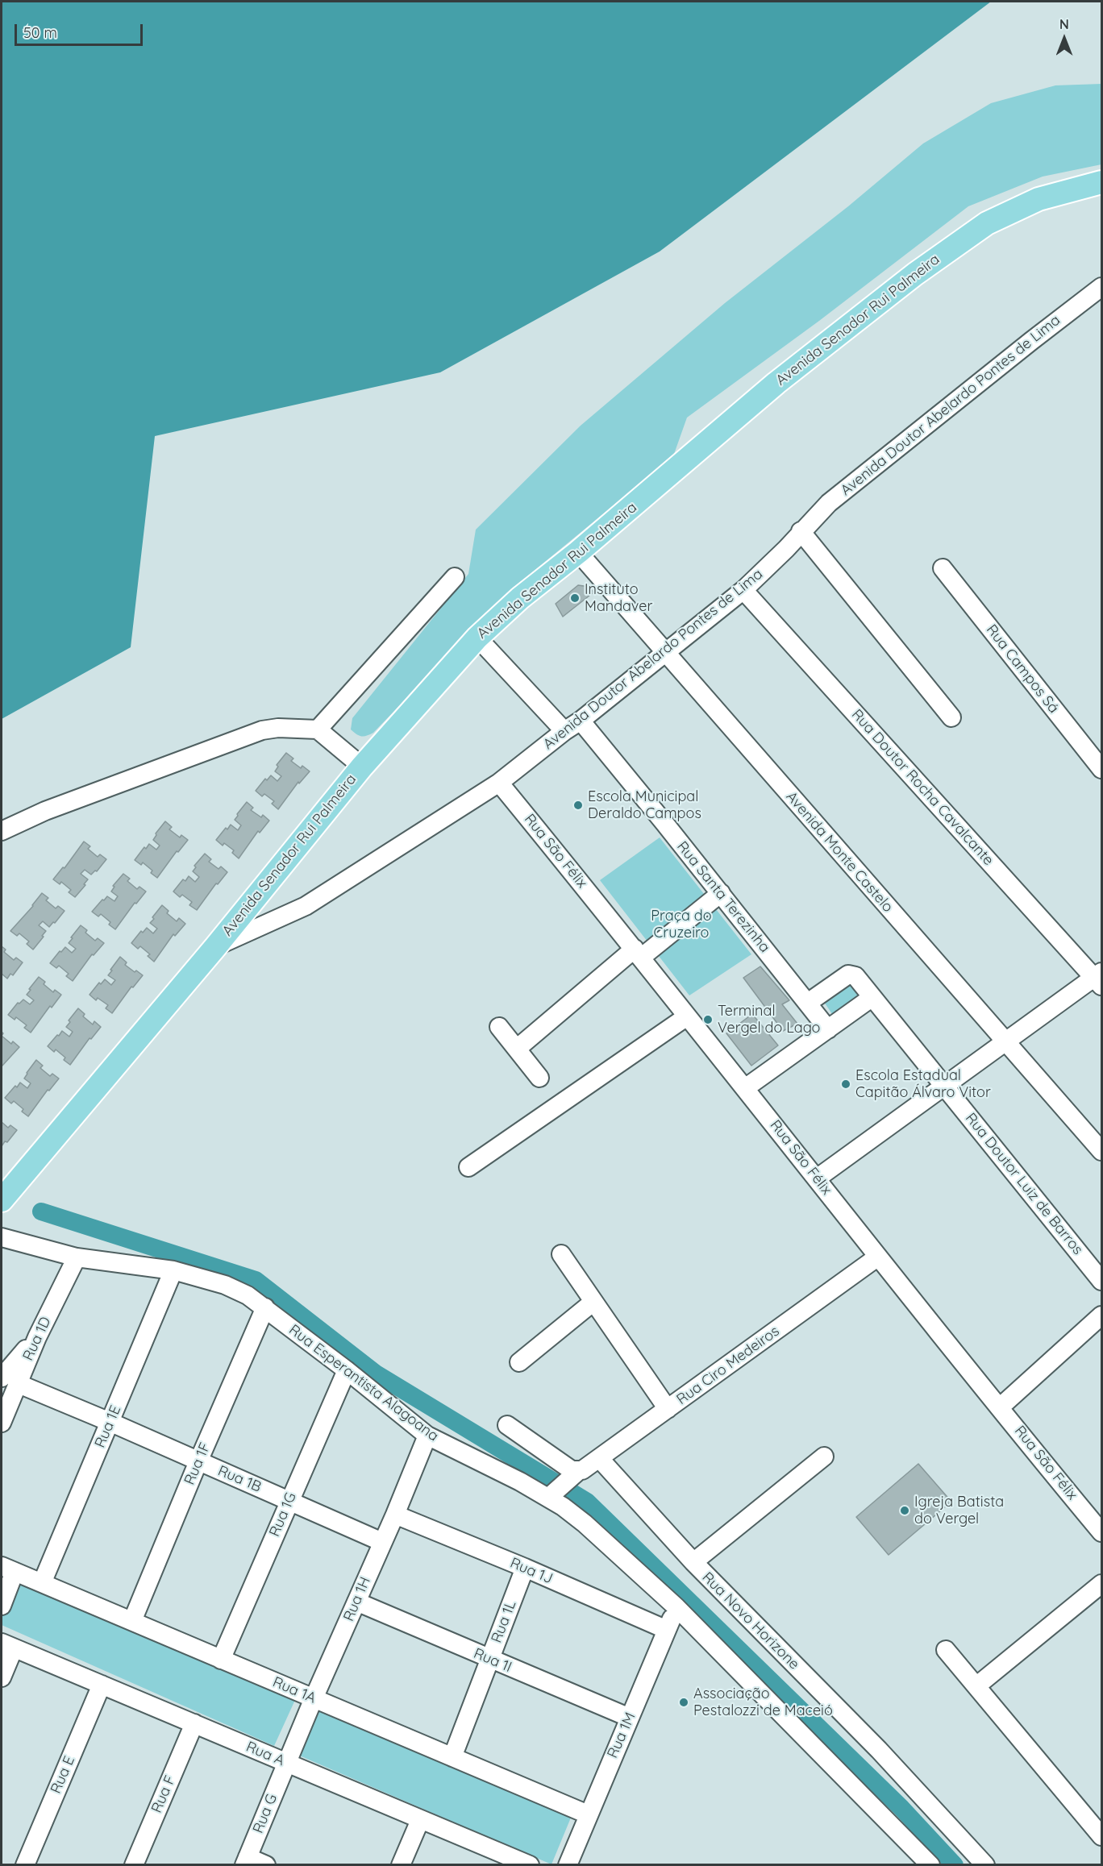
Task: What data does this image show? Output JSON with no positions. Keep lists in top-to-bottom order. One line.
{"streets":{"main road":["Avenida Senador Rui Palmeira"],"street":["Avenida Doutor Abelardo Pontes de Lima","Rua Campos Sá","Rua Doutor Rocha Cavalcante","Rua São Félix","Avenida Monte Castelo","Rua Santa Terezinha","Rua Doutor Luiz de Barros","Rua 1D","Rua Ciro Medeiros","Rua Esperantista Alagoana","Rua 1E","Rua 1F","Rua 1B","Rua 1G","Rua 1J","Rua 1H","Rua Novo Horizone","Rua 1L","Rua 1I","Rua 1A","Rua 1M","Rua A","Rua E","Rua F","Rua G"]},"crossings":[["Avenida Senador Rui Palmeira","Avenida Doutor Abelardo Pontes de Lima"],["Avenida Senador Rui Palmeira","Avenida Monte Castelo"],["Avenida Doutor Abelardo Pontes de Lima","Rua Doutor Rocha Cavalcante"],["Avenida Doutor Abelardo Pontes de Lima","Rua São Félix"],["Avenida Doutor Abelardo Pontes de Lima","Avenida Monte Castelo"],["Avenida Doutor Abelardo Pontes de Lima","Rua Santa Terezinha"],["Rua São Félix","Rua Ciro Medeiros"],["Rua Santa Terezinha","Rua Doutor Luiz de Barros"],["Rua 1D","Rua Esperantista Alagoana"],["Rua 1D","Rua 1B"],["Rua Ciro Medeiros","Rua Esperantista Alagoana"],["Rua Ciro Medeiros","Rua Novo Horizone"],["Rua Esperantista Alagoana","Rua 1E"],["Rua Esperantista Alagoana","Rua 1F"],["Rua Esperantista Alagoana","Rua 1G"],["Rua Esperantista Alagoana","Rua 1H"],["Rua Esperantista Alagoana","Rua 1M"],["Rua 1E","Rua 1B"],["Rua 1E","Rua 1A"],["Rua 1F","Rua 1B"],["Rua 1F","Rua 1A"],["Rua 1B","Rua 1G"],["Rua 1B","Rua 1H"],["Rua 1G","Rua 1A"],["Rua 1J","Rua 1H"],["Rua 1J","Rua 1L"],["Rua 1J","Rua 1M"],["Rua 1H","Rua 1I"],["Rua 1H","Rua 1A"],["Rua 1H","Rua A"],["Rua 1H","Rua G"],["Rua 1L","Rua 1I"],["Rua 1L","Rua 1A"],["Rua 1I","Rua 1M"],["Rua 1A","Rua 1M"],["Rua A","Rua E"],["Rua A","Rua F"],["Rua A","Rua G"]],"parks":["Praça do Cruzeiro"],"places":["Instituto Mandaver","Escola Municipal Deraldo Campos","Terminal Vergel do Lago","Escola Estadual Capitão Álvaro Vitor","Igreja Batista do Vergel","Associação Pestalozzi de Maceió"],"scale_bar":"50 m","north":"top"}
